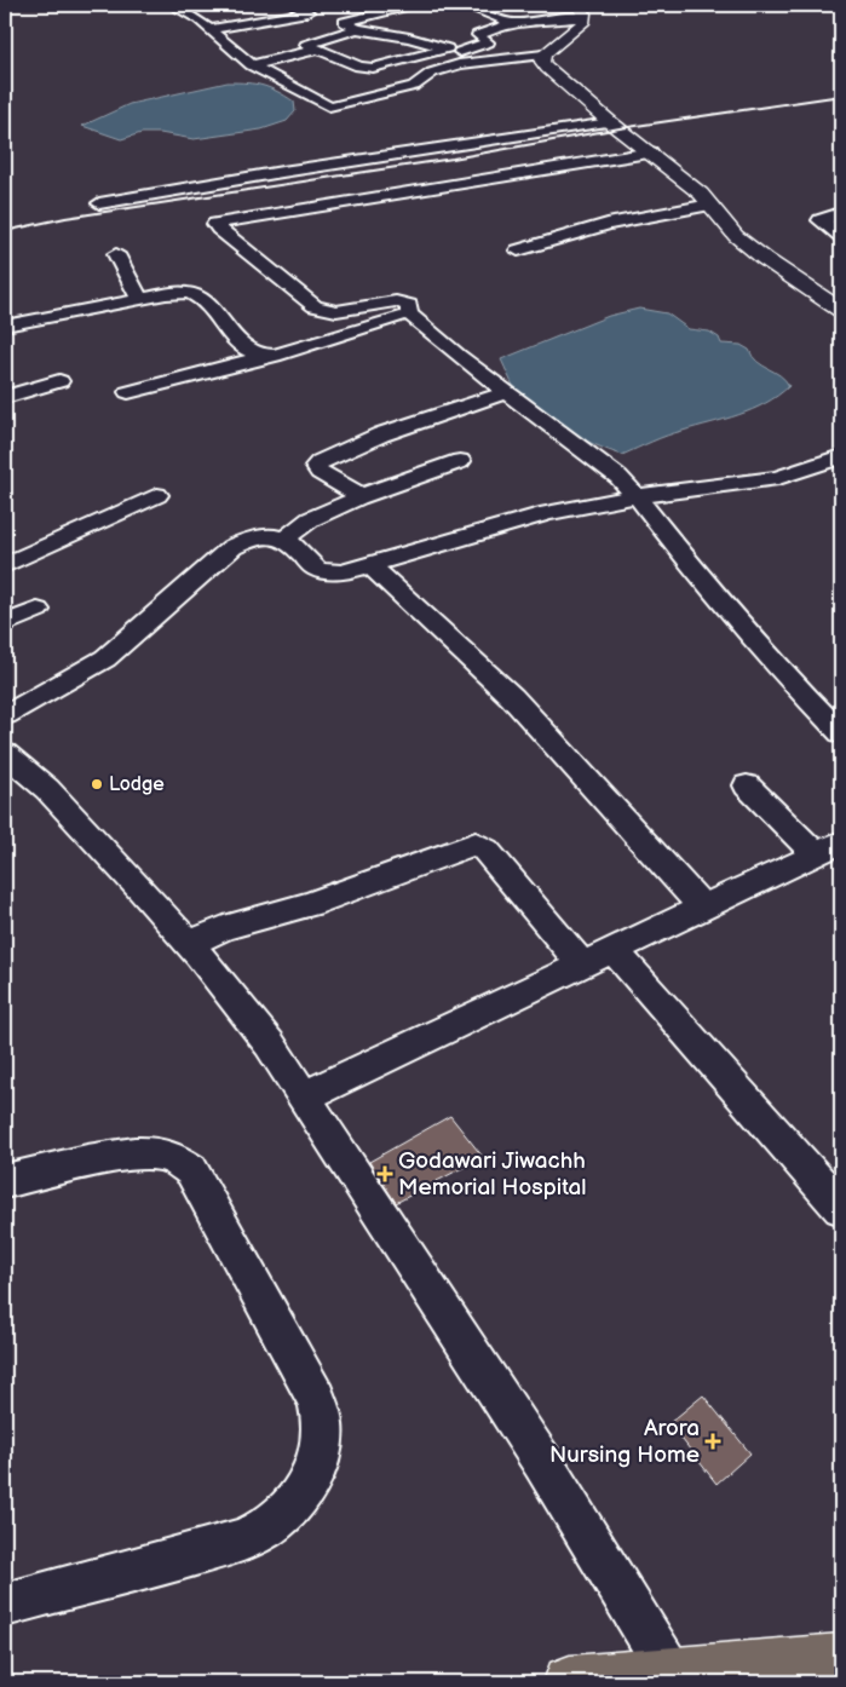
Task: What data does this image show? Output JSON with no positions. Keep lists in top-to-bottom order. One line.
{"places":{"other":["Lodge"],"health":["Godawari Jiwachh Memorial Hospital","Arora Nursing Home"]}}
